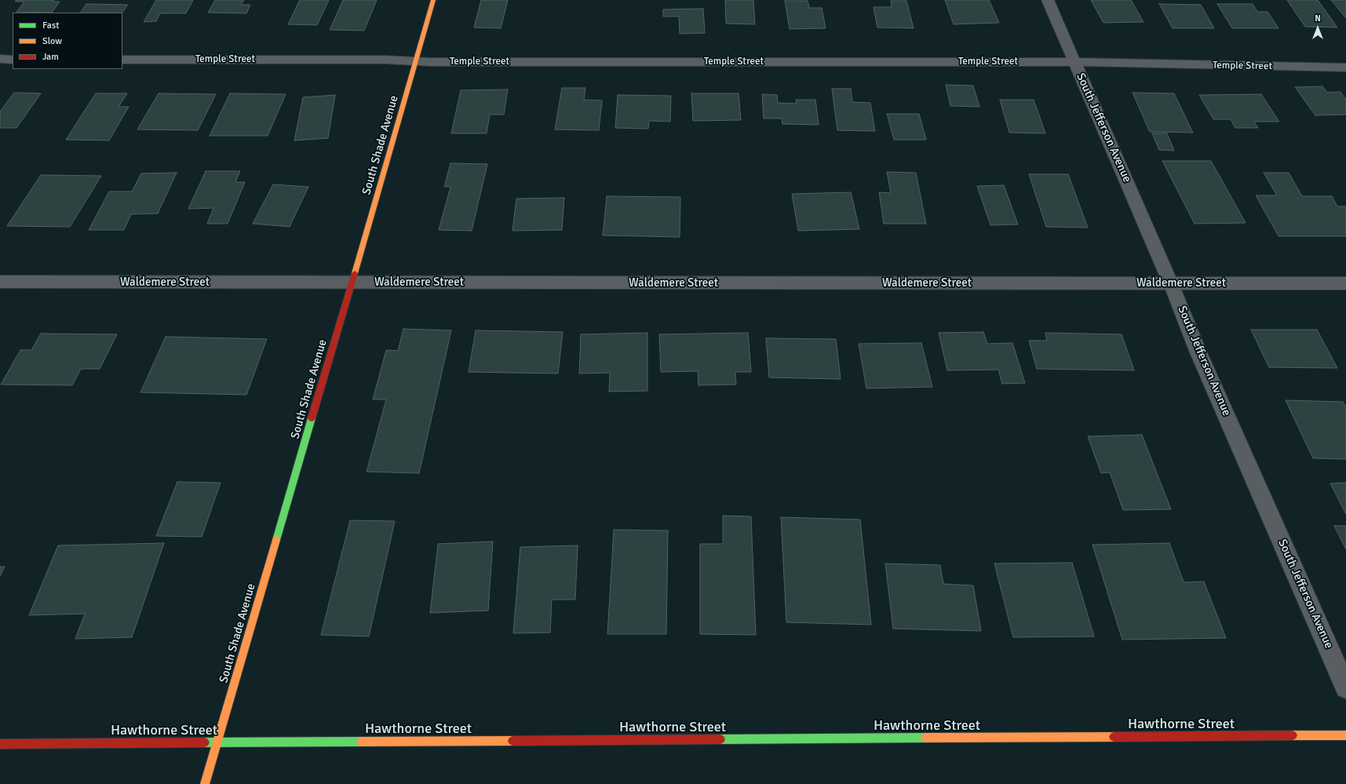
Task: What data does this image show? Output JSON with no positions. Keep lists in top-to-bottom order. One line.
{"streets":{"street":["Temple Street","South Jefferson Avenue","South Shade Avenue","Waldemere Street","Hawthorne Street"]},"crossings":[["Temple Street","South Jefferson Avenue"],["Temple Street","South Shade Avenue"],["South Jefferson Avenue","Waldemere Street"],["South Shade Avenue","Waldemere Street"],["South Shade Avenue","Hawthorne Street"]],"legend":["Fast","Slow","Jam"],"north":"top"}
